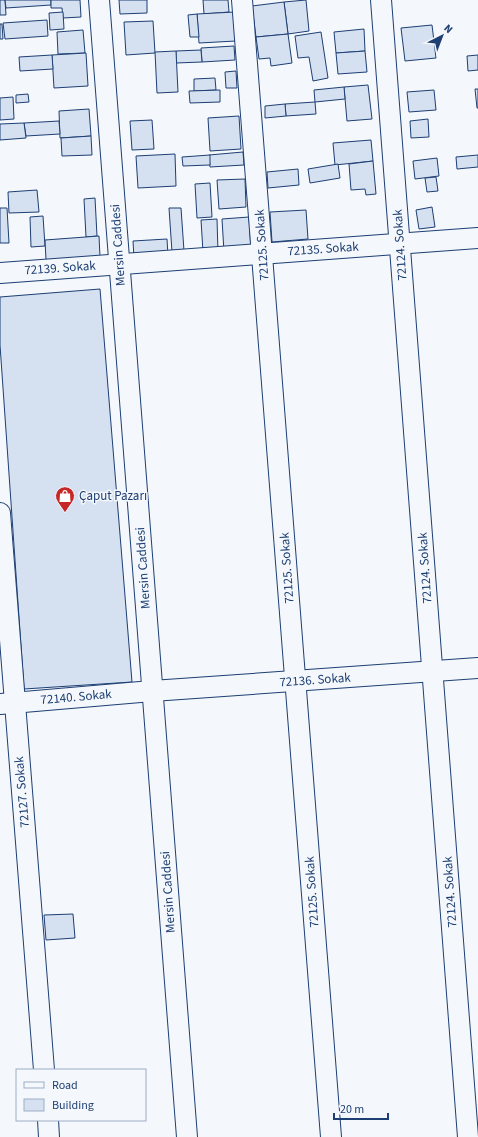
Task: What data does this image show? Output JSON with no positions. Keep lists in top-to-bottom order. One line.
{"streets":{"street":["Mersin Caddesi","72125. Sokak","72124. Sokak","72135. Sokak","72139. Sokak","72136. Sokak","72140. Sokak","72127. Sokak"]},"crossings":[["Mersin Caddesi","72135. Sokak"],["Mersin Caddesi","72139. Sokak"],["Mersin Caddesi","72136. Sokak"],["Mersin Caddesi","72140. Sokak"],["72125. Sokak","72135. Sokak"],["72125. Sokak","72136. Sokak"],["72124. Sokak","72135. Sokak"],["72124. Sokak","72136. Sokak"],["72135. Sokak","72139. Sokak"],["72136. Sokak","72140. Sokak"],["72140. Sokak","72127. Sokak"]],"places":{"shop":["Çaput Pazarı"]},"legend":["Road","Building"],"scale_bar":"20 m","north":"top right"}
